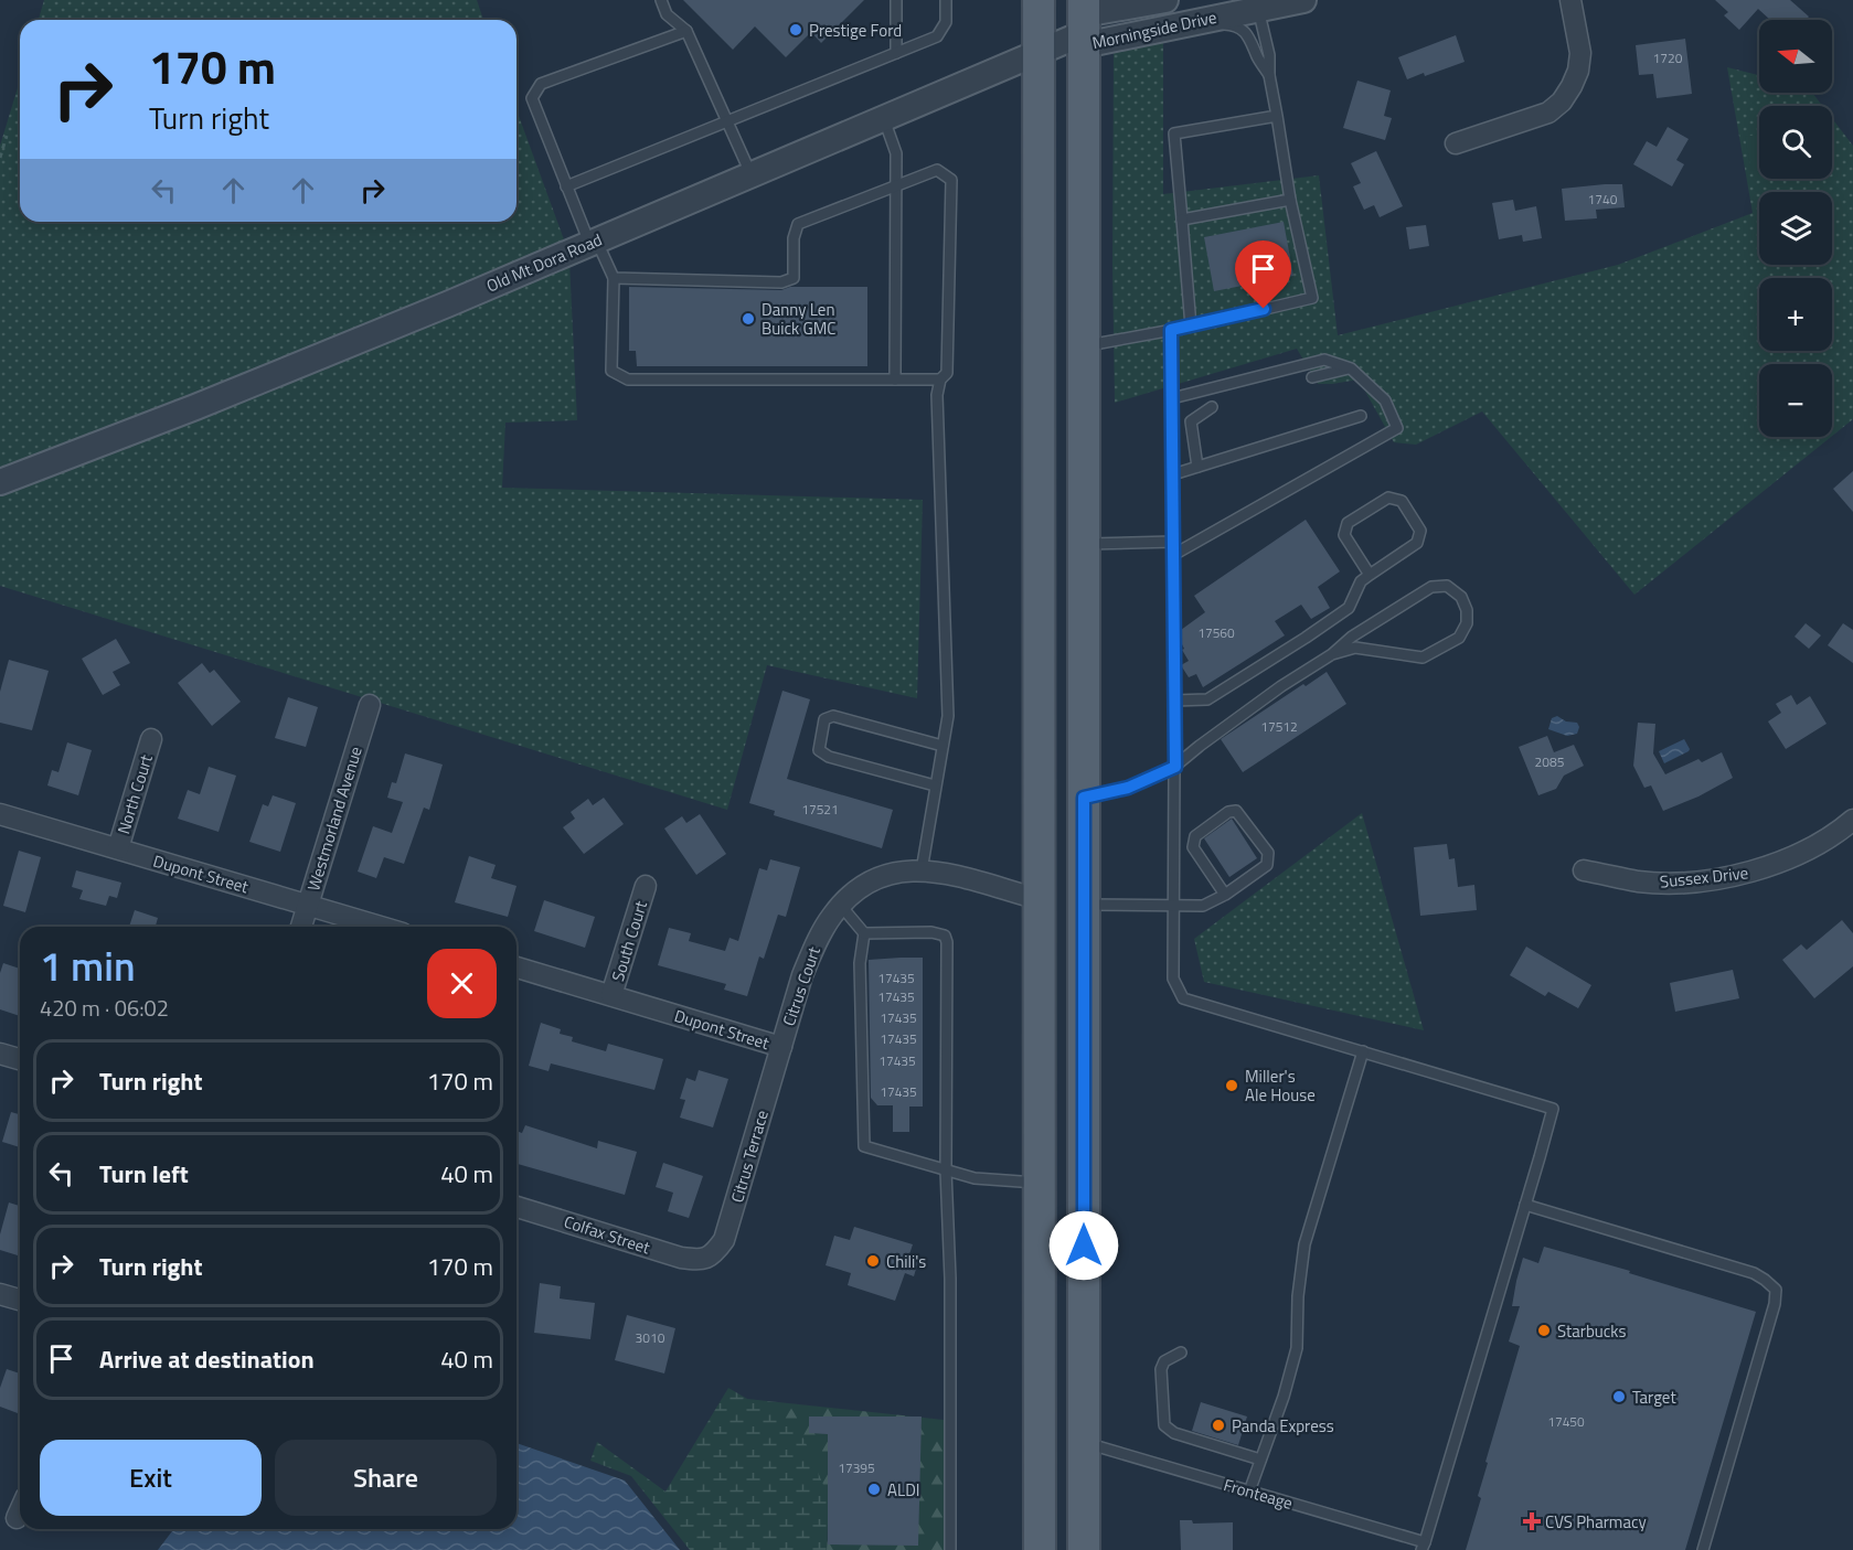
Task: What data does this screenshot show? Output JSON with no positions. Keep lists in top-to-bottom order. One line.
{"streets":{"street":["Morningside Drive","Old Mt Dora Road","North Court","Westmorland Avenue","Dupont Street","Sussex Drive","South Court","Citrus Court","Citrus Terrace","Colfax Street"],"lane":["Fronteage"]},"crossings":[["Morningside Drive","Old Mt Dora Road"],["North Court","Dupont Street"],["Westmorland Avenue","Dupont Street"],["Dupont Street","South Court"],["Dupont Street","Citrus Court"],["Dupont Street","Citrus Terrace"],["Citrus Court","Citrus Terrace"],["Citrus Terrace","Colfax Street"]],"places":{"other":["Prestige Ford","Danny Len Buick GMC","Miller's Ale House","Chili's","Starbucks","Target","Panda Express","ALDI"],"health":["CVS Pharmacy"]},"house_numbers":["1720","1740","17560","17512","2085","17521","17435","17435","17435","17435","17435","17435","3010","17450","17395"],"north":"left","page":{"map_buttons":["+","−"],"turn":["170 m","Turn right"],"heading":["1 min","420 m · 06:02"],"list":[{"name":"Turn right","value":"170 m"},{"name":"Turn left","value":"40 m"},{"name":"Turn right","value":"170 m"},{"name":"Arrive at destination","value":"40 m"}],"buttons":["Exit","Share"]}}
